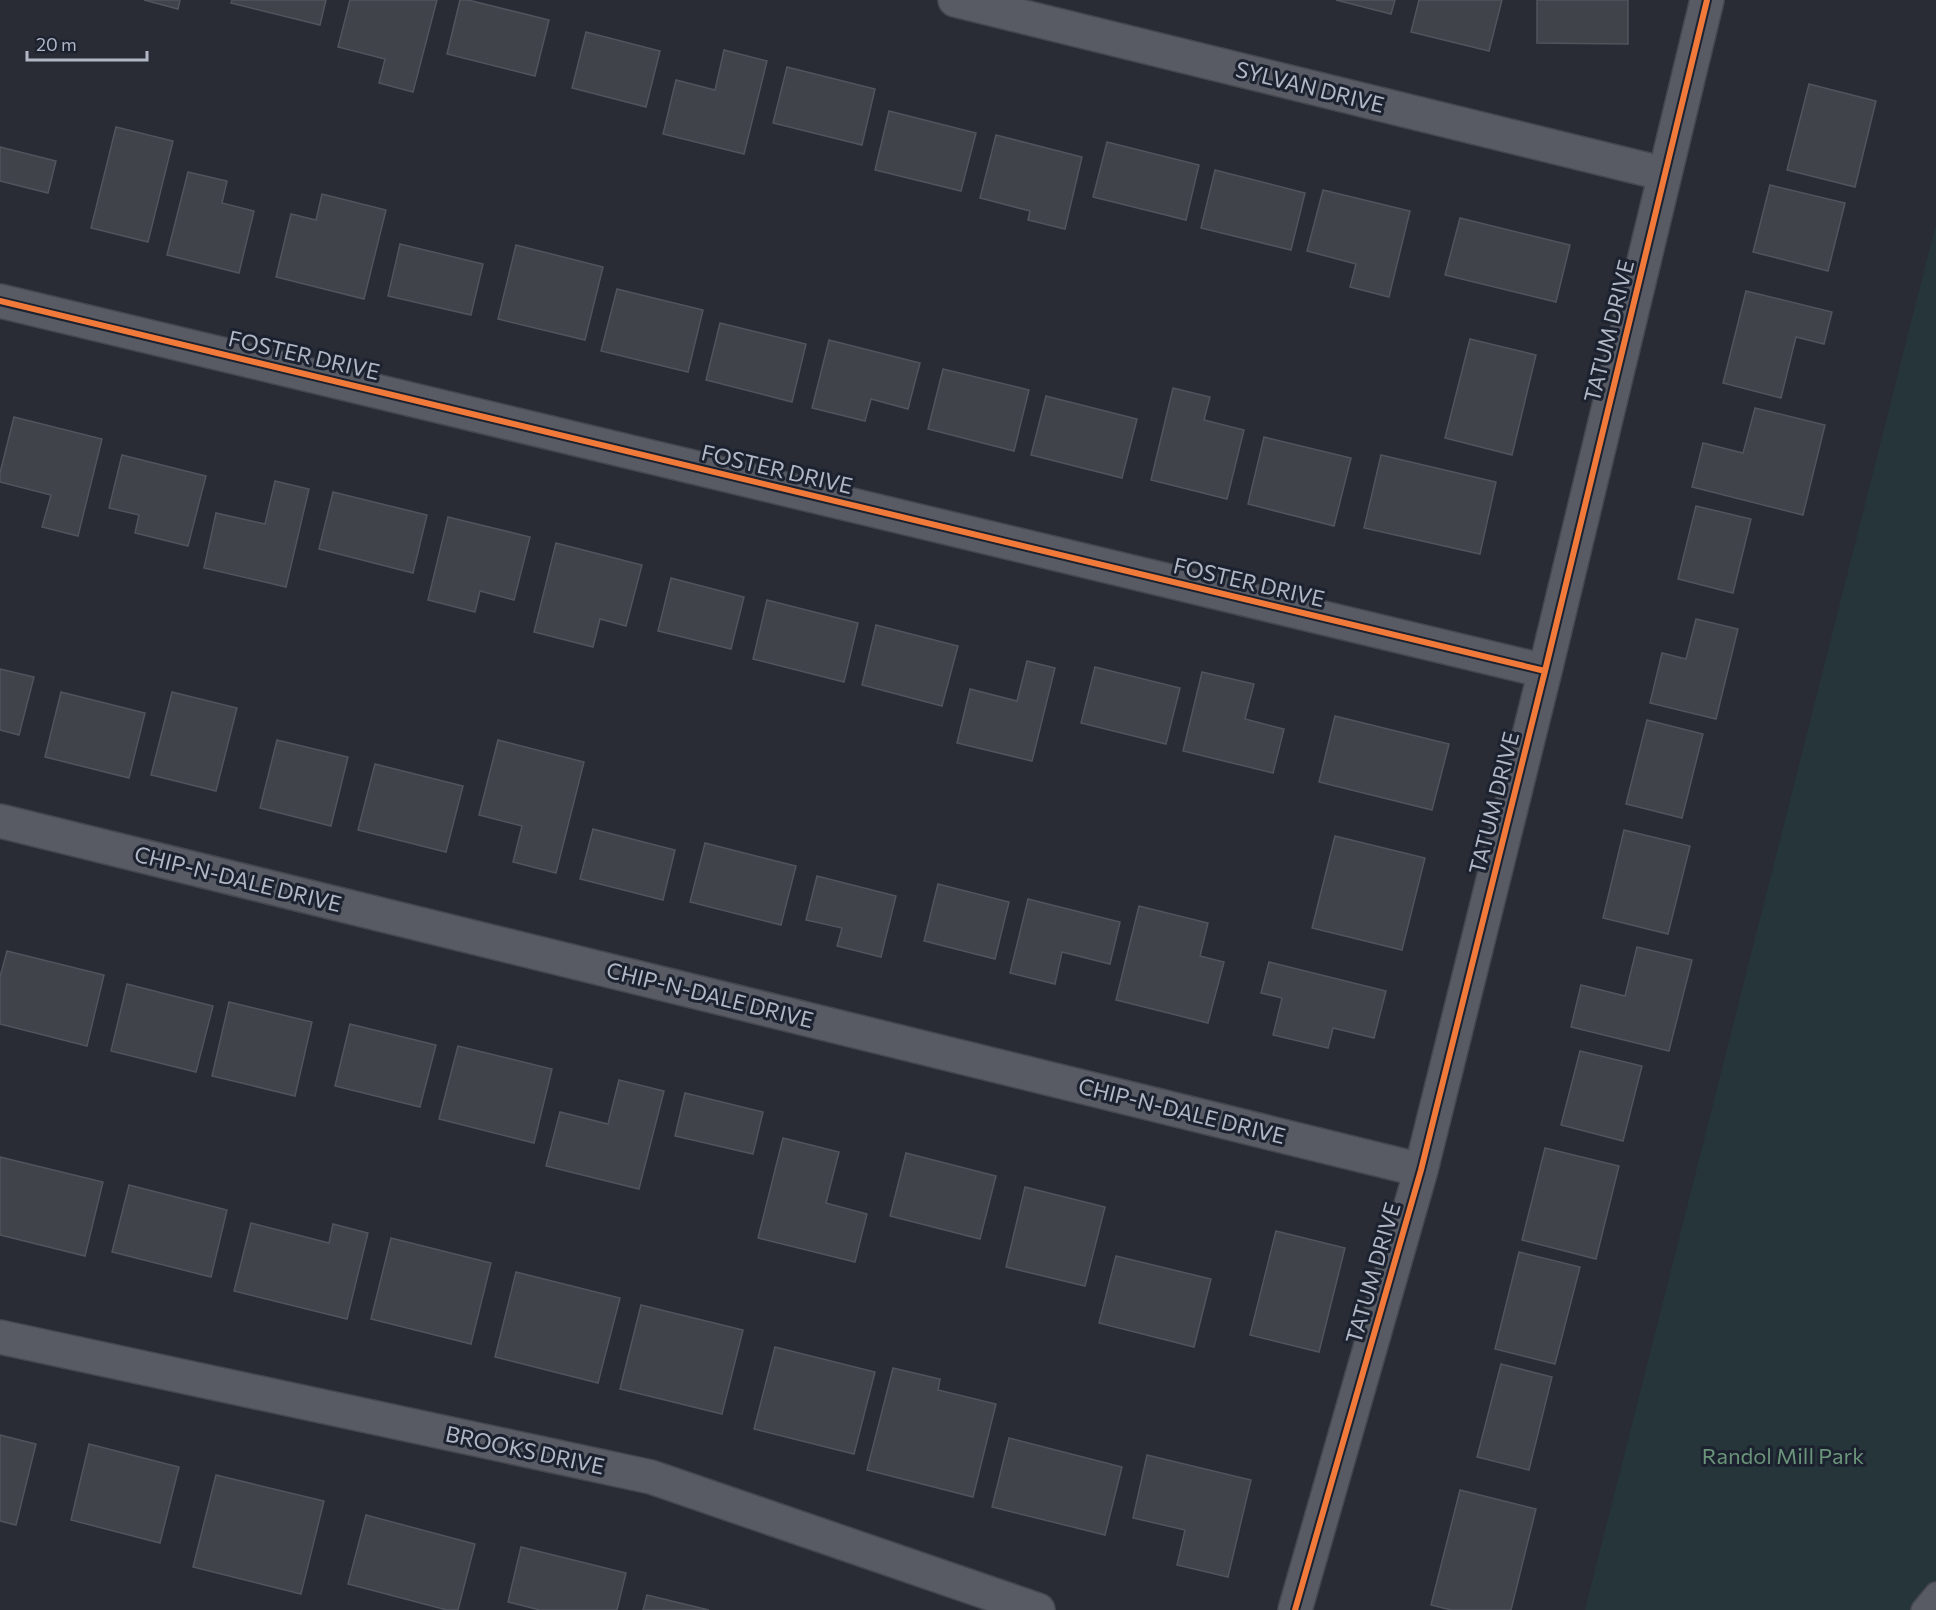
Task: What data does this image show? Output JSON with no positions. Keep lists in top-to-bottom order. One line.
{"streets":{"street":["SYLVAN DRIVE","TATUM DRIVE","FOSTER DRIVE","CHIP-N-DALE DRIVE","BROOKS DRIVE"]},"crossings":[["SYLVAN DRIVE","TATUM DRIVE"],["TATUM DRIVE","FOSTER DRIVE"],["TATUM DRIVE","CHIP-N-DALE DRIVE"]],"parks":["Randol Mill Park"],"scale_bar":"20 m"}
